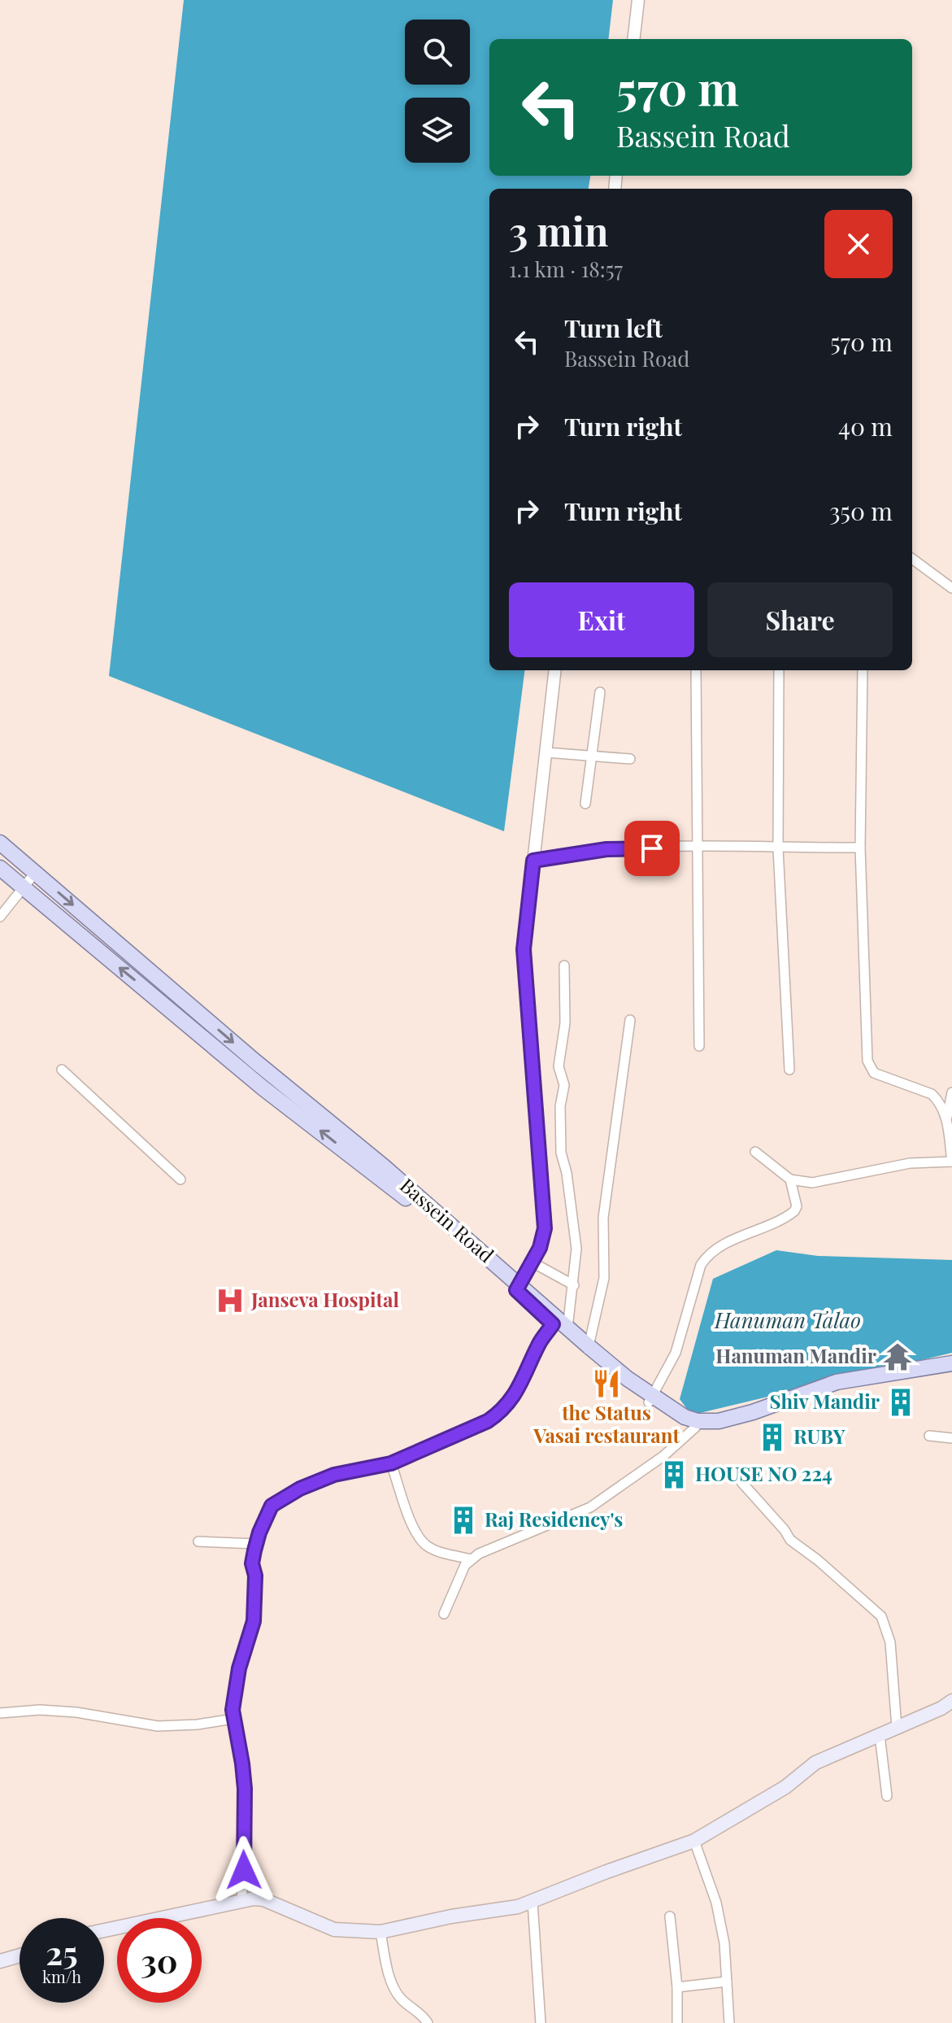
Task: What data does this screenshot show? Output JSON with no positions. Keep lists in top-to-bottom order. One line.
{"streets":{"main road":["Bassein Road"]},"water":["Hanuman Talao"],"places":{"hospital":["Janseva Hospital"],"temple":["Hanuman Mandir"],"restaurant":["the Status Vasai restaurant"],"building":["Shiv Mandir","RUBY","HOUSE NO 224","Raj Residency's"]},"page":{"turn":["570 m","Bassein Road"],"heading":["3 min","1.1 km · 18:57"],"list":[{"name":"Turn left","note":"Bassein Road","value":"570 m"},{"name":"Turn right","value":"40 m"},{"name":"Turn right","value":"350 m"}],"buttons":["Exit","Share"],"speed":"25 km/h","limit":"30"}}
